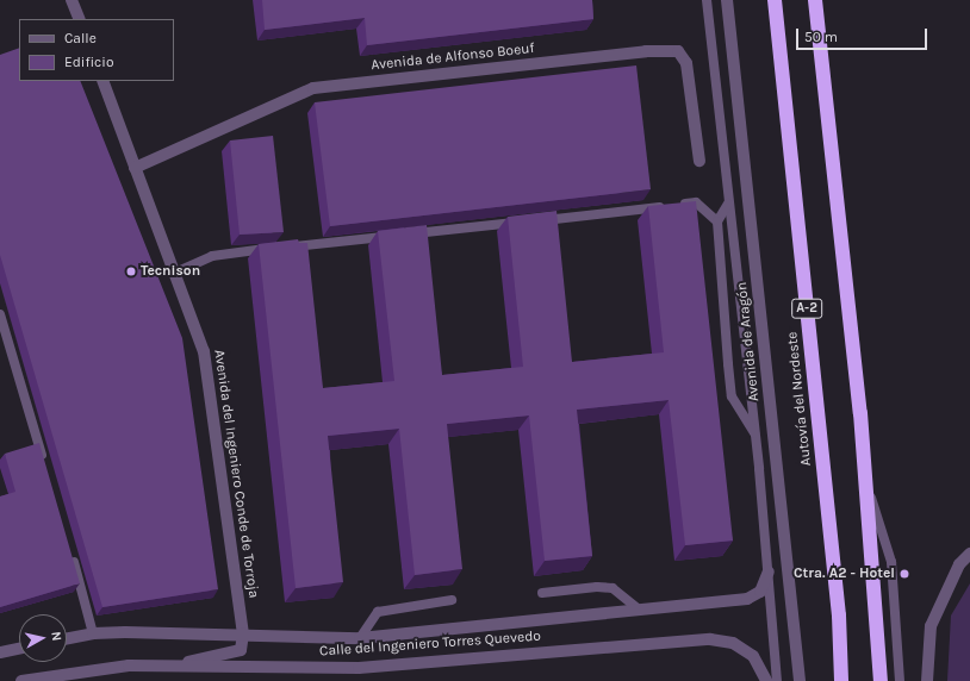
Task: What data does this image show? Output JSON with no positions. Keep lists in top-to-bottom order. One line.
{"streets":{"highway":["A-2","Autovía del Nordeste"],"street":["Avenida de Alfonso Boeuf","Avenida de Aragón","Avenida del Ingeniero Conde de Torroja","Calle del Ingeniero Torres Quevedo"]},"crossings":[["Avenida de Alfonso Boeuf","Avenida del Ingeniero Conde de Torroja"],["Avenida del Ingeniero Conde de Torroja","Calle del Ingeniero Torres Quevedo"]],"places":["Tecnison","Ctra. A2 - Hotel"],"legend":["Calle","Edificio"],"scale_bar":"50 m","north":"right"}
